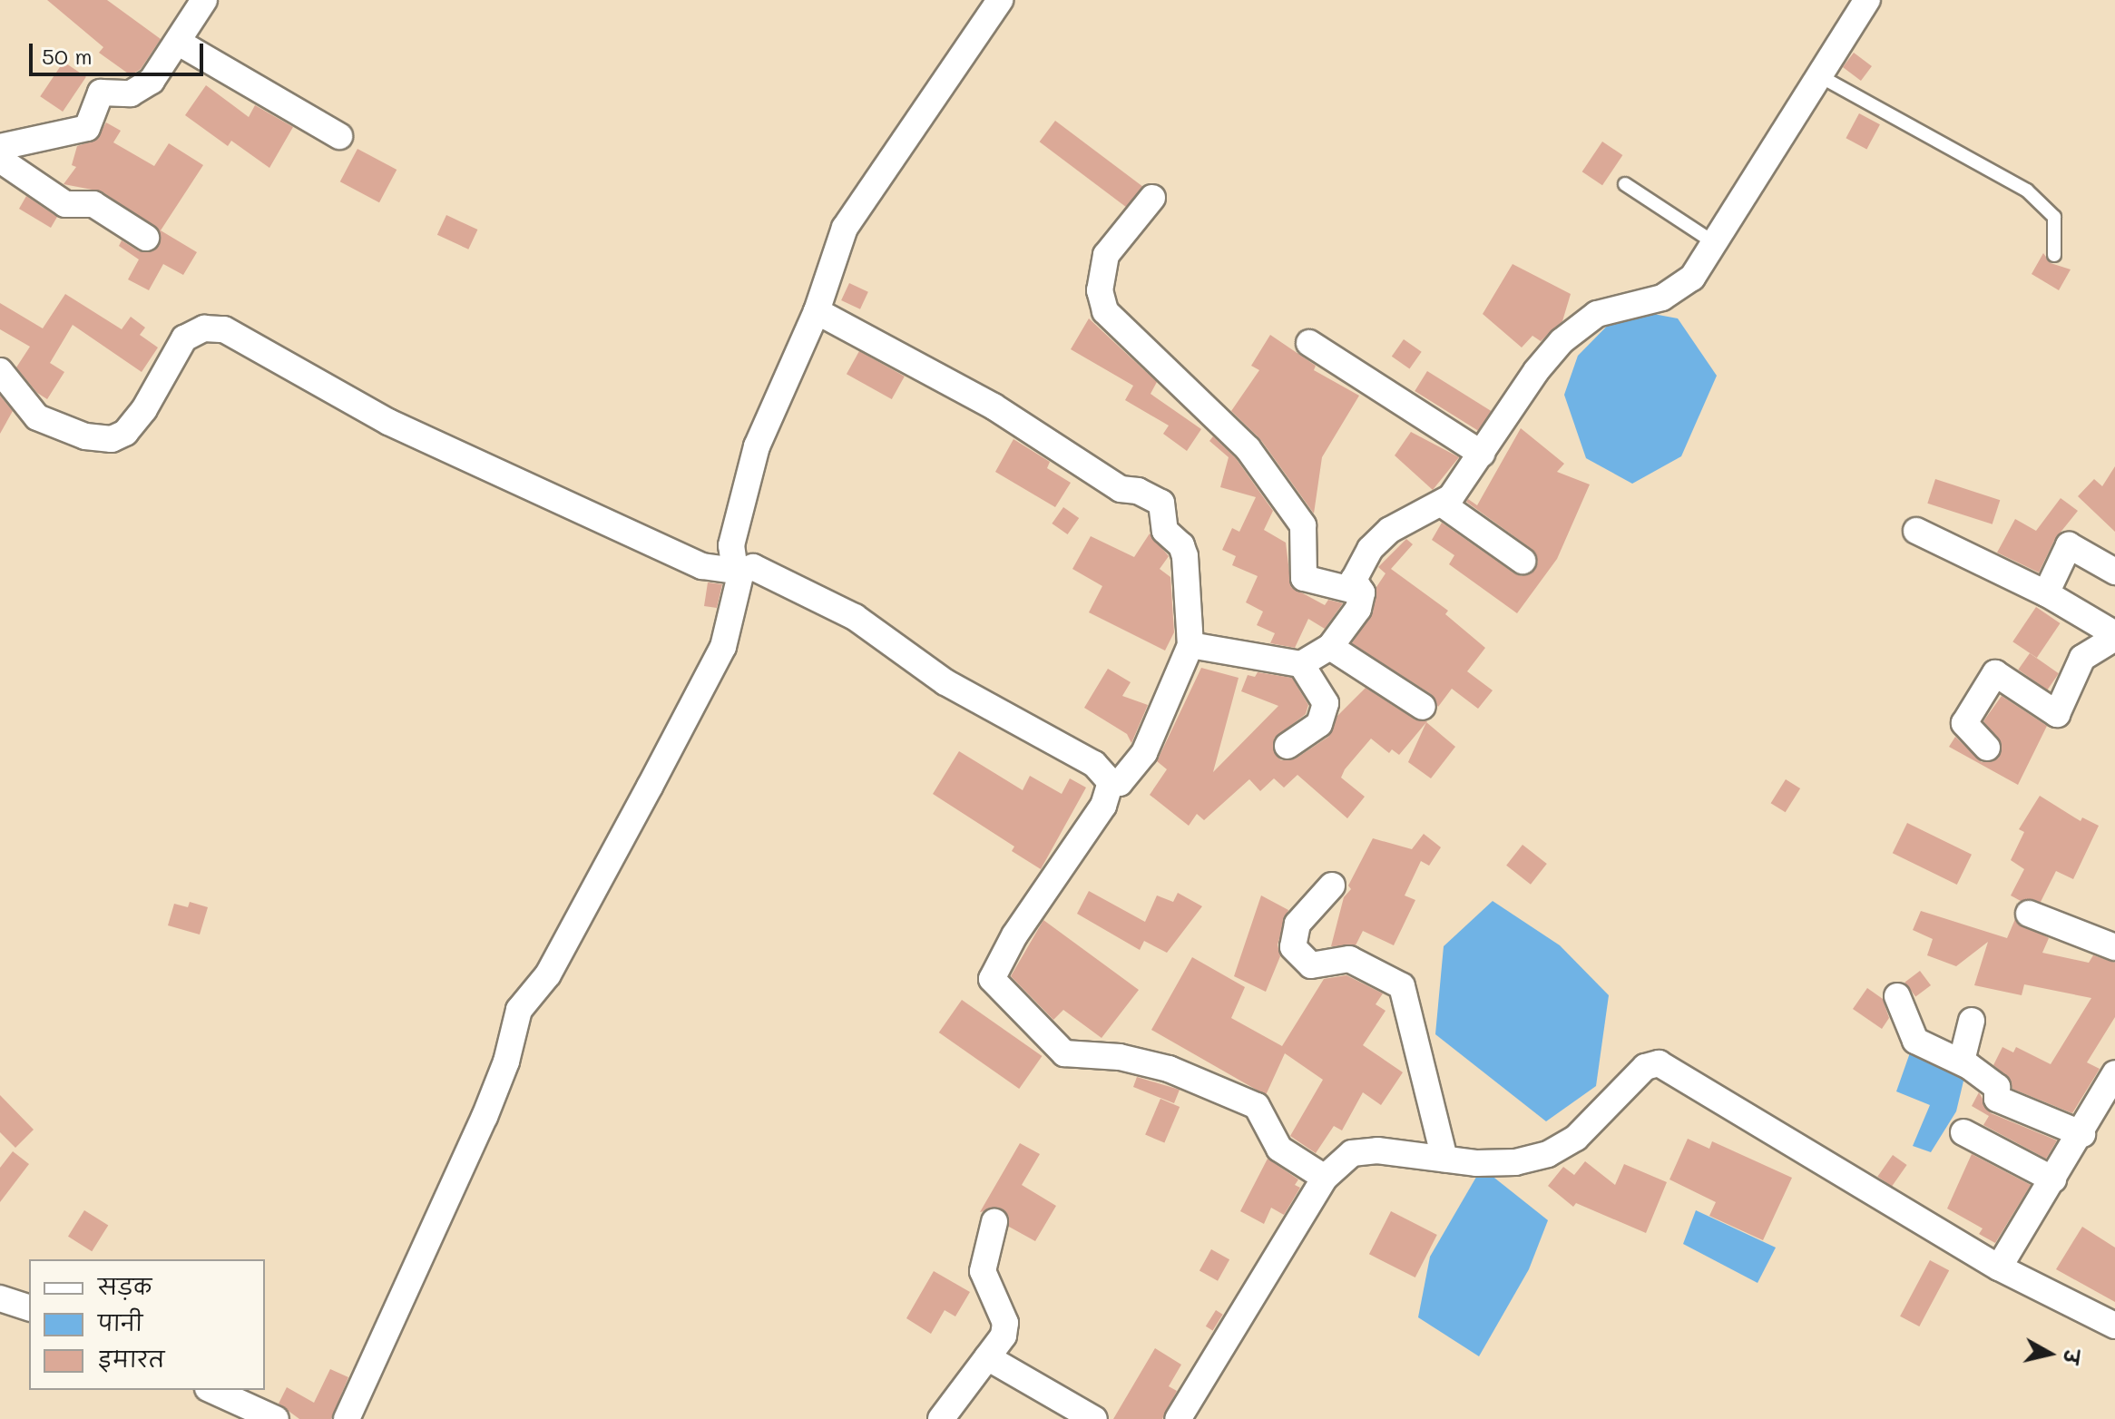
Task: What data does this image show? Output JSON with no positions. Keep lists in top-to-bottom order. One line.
{"legend":["सड़क","पानी","इमारत"],"scale_bar":"50 m","north":"right"}
